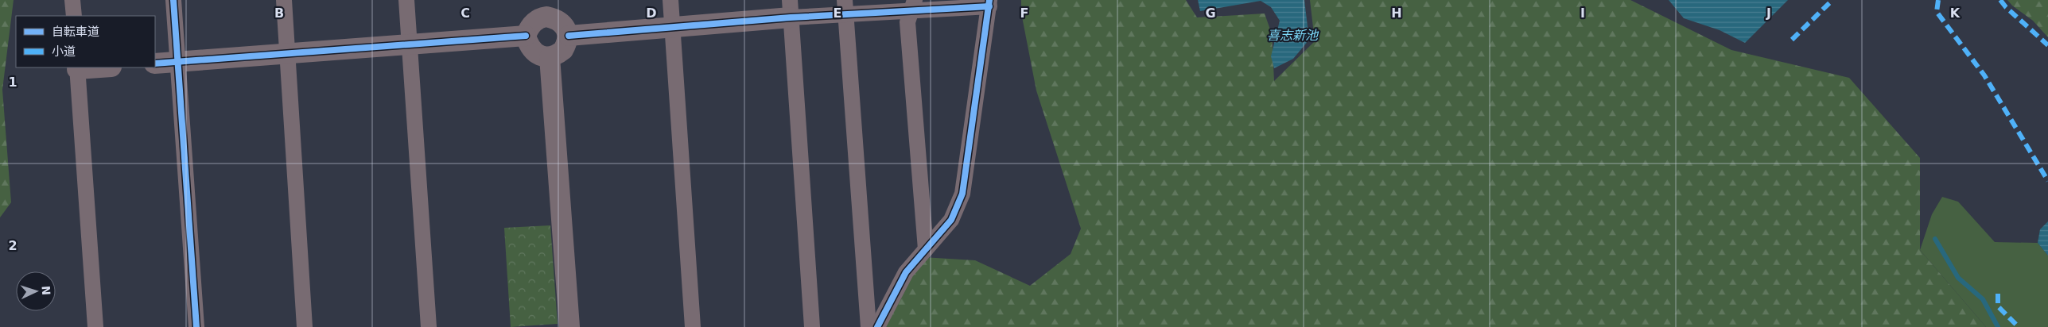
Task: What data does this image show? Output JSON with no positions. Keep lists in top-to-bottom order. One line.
{"water":["喜志新池"],"legend":["自転車道","小道"],"north":"right","grid":{"columns":["B","C","D","E","F","G","H","I","J","K"],"rows":["1","2"]}}
